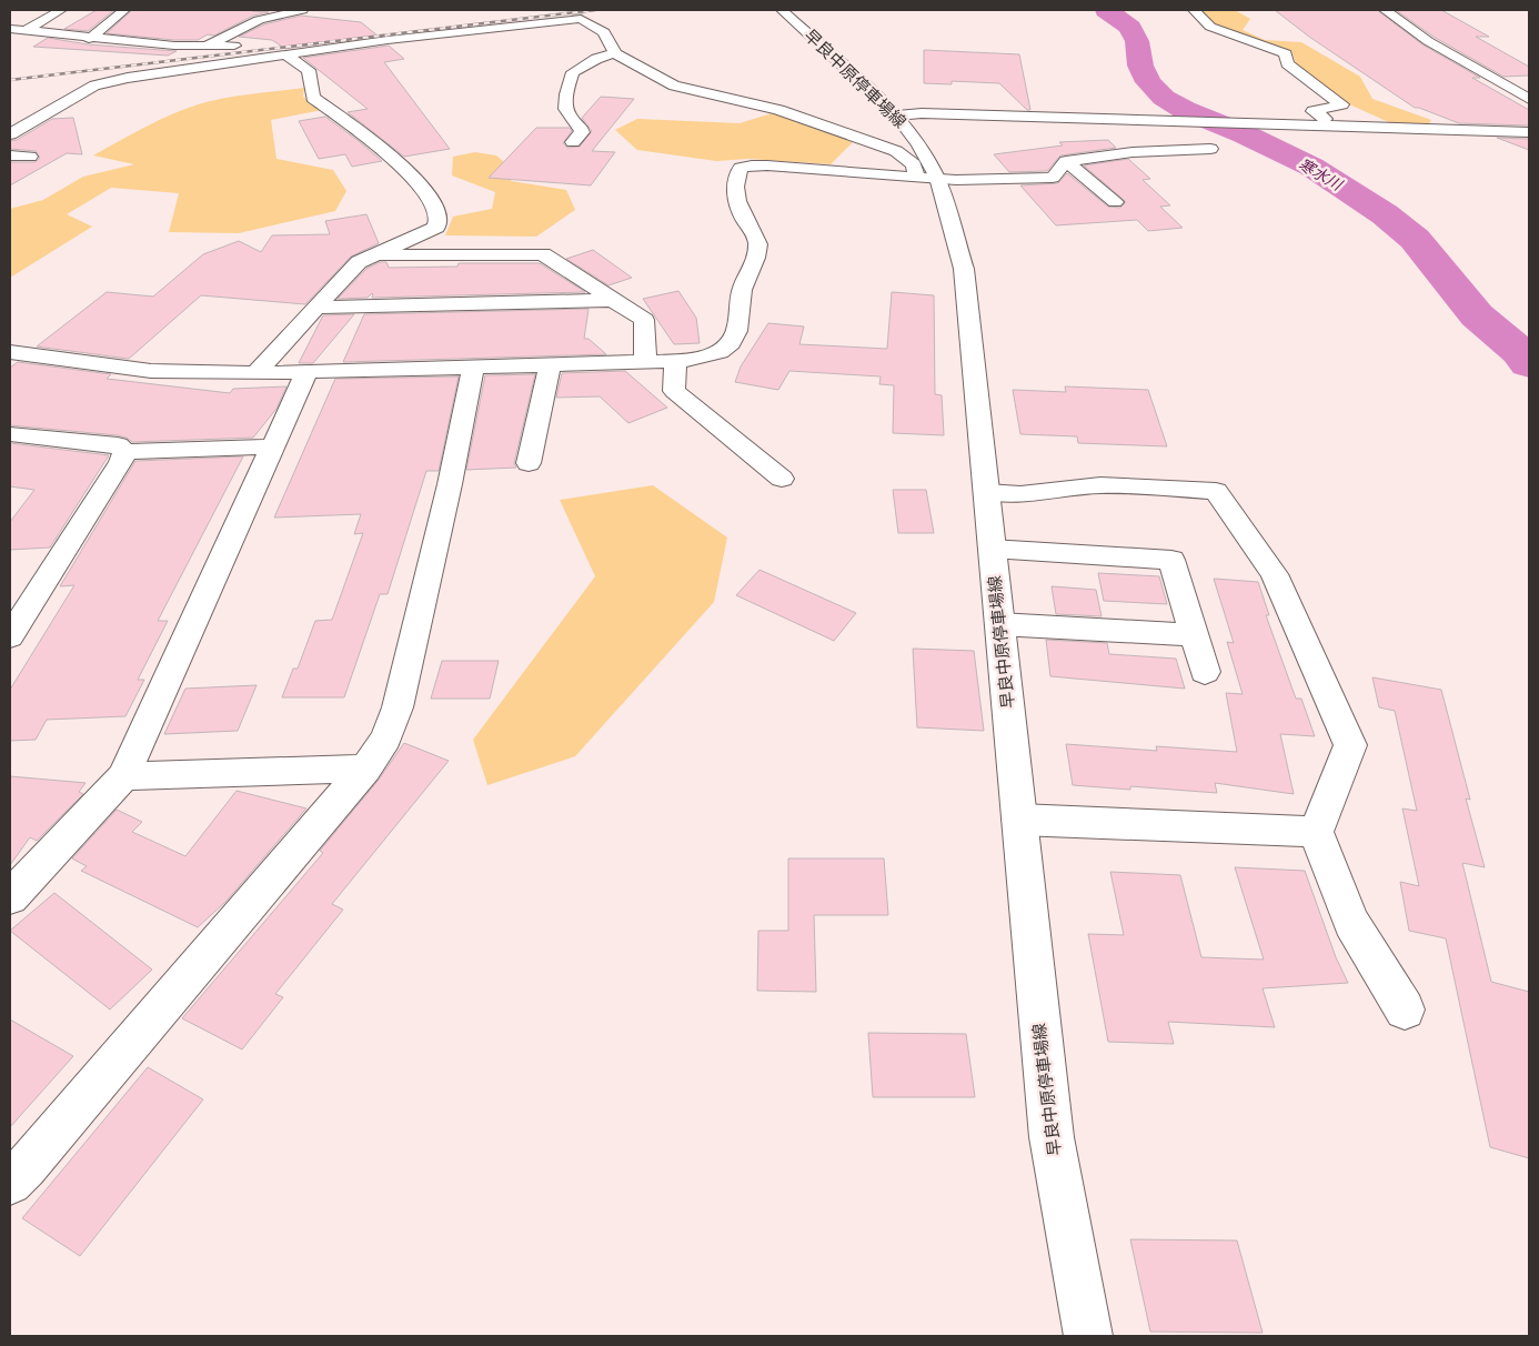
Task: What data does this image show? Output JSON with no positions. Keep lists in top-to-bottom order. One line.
{"streets":{"street":["早良中原停車場線"]},"water":["寒水川"]}
